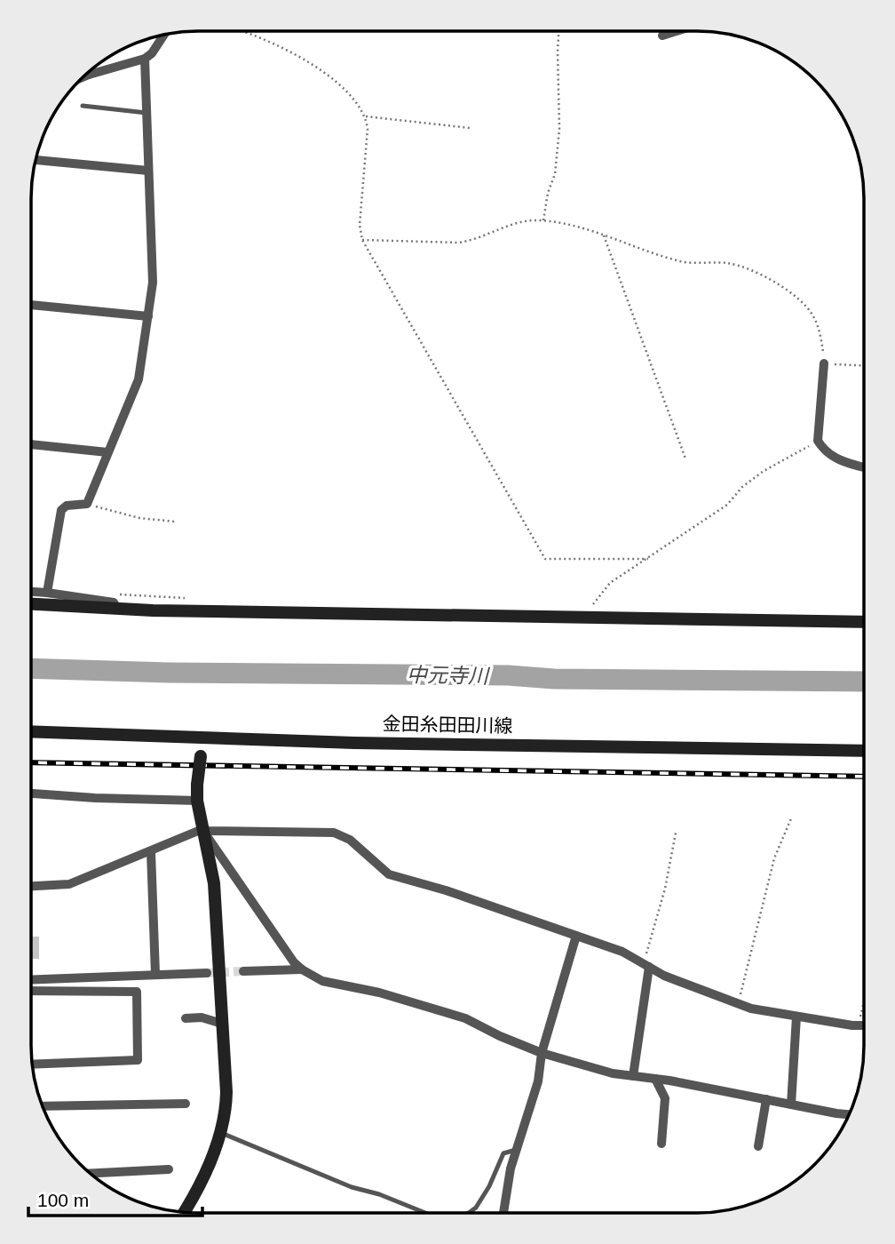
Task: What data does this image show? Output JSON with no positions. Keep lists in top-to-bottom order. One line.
{"streets":{"street":["金田糸田田川線"]},"water":["中元寺川"],"scale_bar":"100 m"}
